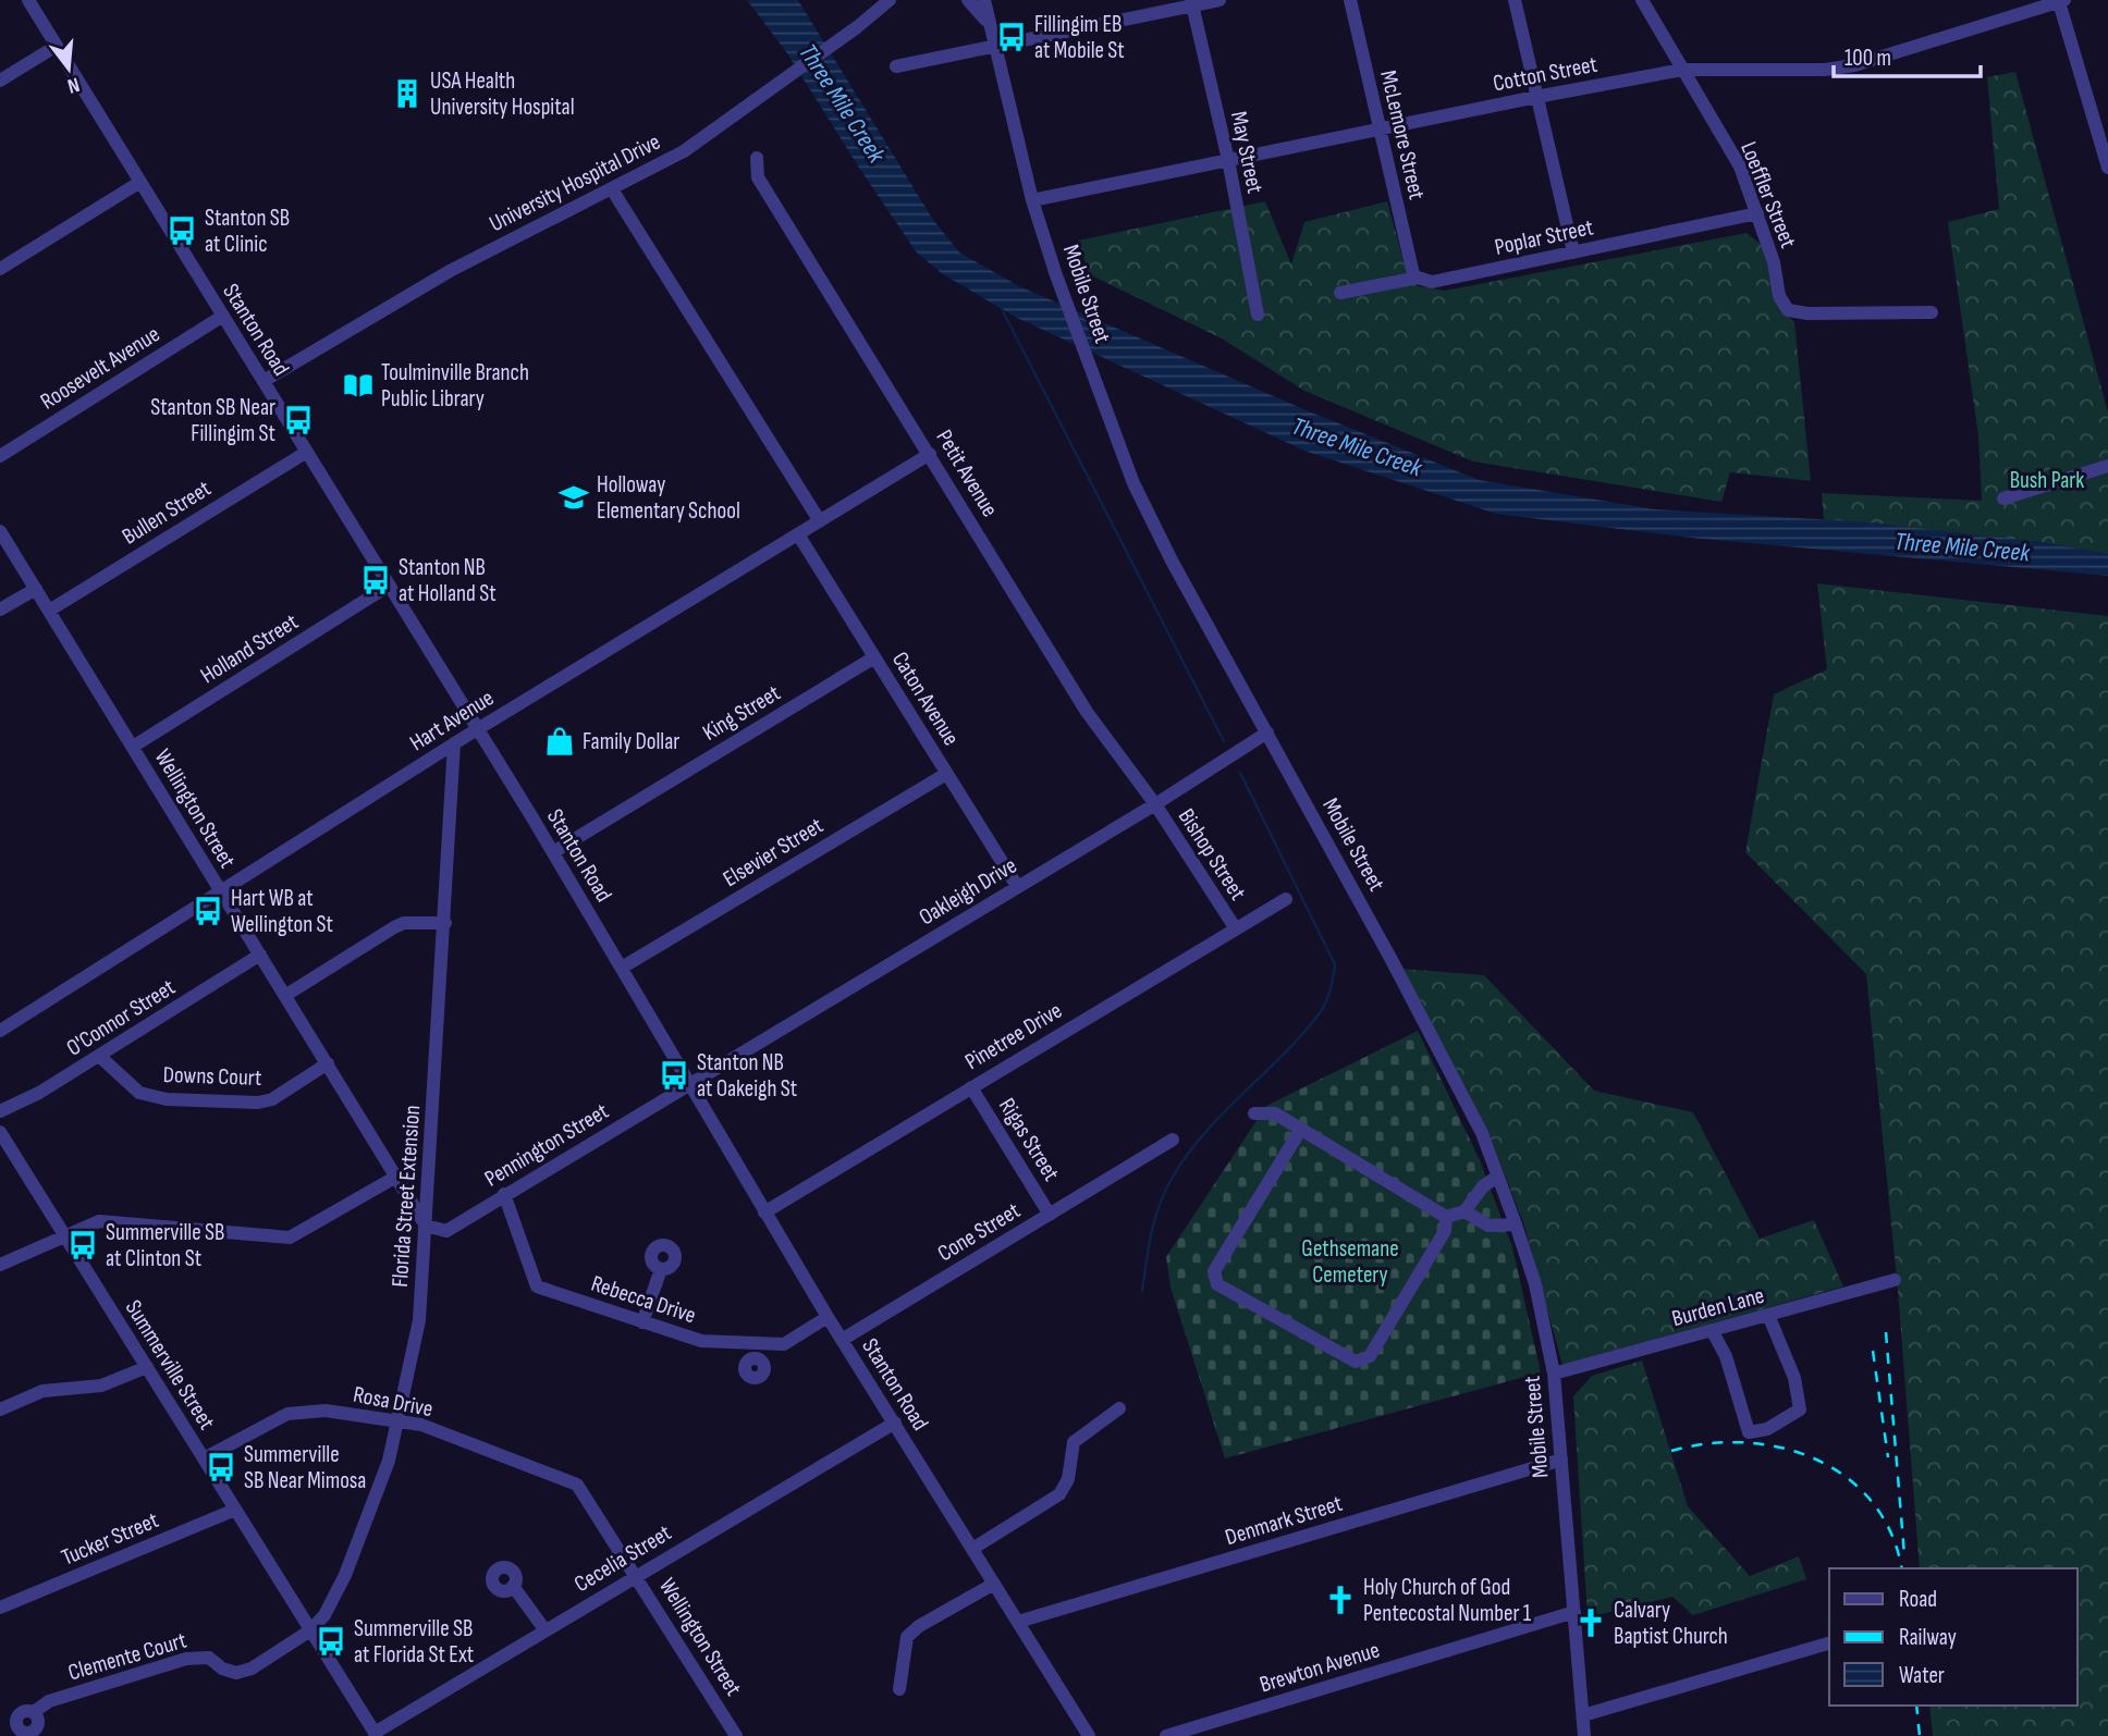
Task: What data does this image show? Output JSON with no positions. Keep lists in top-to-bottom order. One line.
{"streets":{"street":["Cotton Street","McLemore Street","May Street","University Hospital Drive","Loeffler Street","Poplar Street","Mobile Street","Stanton Road","Roosevelt Avenue","Petit Avenue","Bullen Street","Holland Street","Caton Avenue","King Street","Hart Avenue","Wellington Street","Elsevier Street","Bishop Street","Oakleigh Drive","O'Connor Street","Pinetree Drive","Downs Court","Rigas Street","Pennington Street","Florida Street Extension","Cone Street","Rebecca Drive","Burden Lane","Summerville Street","Rosa Drive","Denmark Street","Tucker Street","Cecelia Street","Clemente Court","Brewton Avenue"]},"crossings":[["Cotton Street","McLemore Street"],["Cotton Street","May Street"],["Cotton Street","Loeffler Street"],["Cotton Street","Mobile Street"],["McLemore Street","Poplar Street"],["University Hospital Drive","Stanton Road"],["Loeffler Street","Poplar Street"],["Mobile Street","Oakleigh Drive"],["Mobile Street","Burden Lane"],["Mobile Street","Denmark Street"],["Mobile Street","Brewton Avenue"],["Stanton Road","Roosevelt Avenue"],["Stanton Road","Bullen Street"],["Stanton Road","Holland Street"],["Stanton Road","King Street"],["Stanton Road","Hart Avenue"],["Stanton Road","Elsevier Street"],["Stanton Road","Oakleigh Drive"],["Stanton Road","Pinetree Drive"],["Stanton Road","Pennington Street"],["Stanton Road","Cone Street"],["Stanton Road","Denmark Street"],["Stanton Road","Cecelia Street"],["Petit Avenue","Hart Avenue"],["Petit Avenue","Bishop Street"],["Petit Avenue","Oakleigh Drive"],["Bullen Street","Wellington Street"],["Holland Street","Wellington Street"],["Caton Avenue","King Street"],["Caton Avenue","Hart Avenue"],["Caton Avenue","Elsevier Street"],["Caton Avenue","Oakleigh Drive"],["Hart Avenue","Wellington Street"],["Hart Avenue","Florida Street Extension"],["Wellington Street","O'Connor Street"],["Wellington Street","Downs Court"],["Wellington Street","Pennington Street"],["Wellington Street","Florida Street Extension"],["Wellington Street","Rosa Drive"],["Wellington Street","Cecelia Street"],["Bishop Street","Oakleigh Drive"],["Bishop Street","Pinetree Drive"],["Oakleigh Drive","Pennington Street"],["O'Connor Street","Downs Court"],["Pinetree Drive","Rigas Street"],["Rigas Street","Cone Street"],["Pennington Street","Florida Street Extension"],["Pennington Street","Rebecca Drive"],["Florida Street Extension","Summerville Street"],["Florida Street Extension","Rosa Drive"],["Florida Street Extension","Clemente Court"],["Summerville Street","Rosa Drive"],["Summerville Street","Tucker Street"],["Summerville Street","Cecelia Street"],["Summerville Street","Clemente Court"]],"water":["Three Mile Creek"],"parks":["Bush Park","Gethsemane Cemetery"],"places":{"bus stop":["Fillingim EB at Mobile St","Stanton SB at Clinic","Stanton SB Near Fillingim St","Stanton NB at Holland St","Hart WB at Wellington St","Stanton NB at Oakeigh St","Summerville SB at Clinton St","Summerville SB Near Mimosa","Summerville SB at Florida St Ext"],"building":["USA Health University Hospital"],"library":["Toulminville Branch Public Library"],"school or university":["Holloway Elementary School"],"shop":["Family Dollar"],"church":["Holy Church of God Pentecostal Number 1","Calvary Baptist Church"]},"legend":["Road","Railway","Water"],"scale_bar":"100 m","north":"bottom"}
